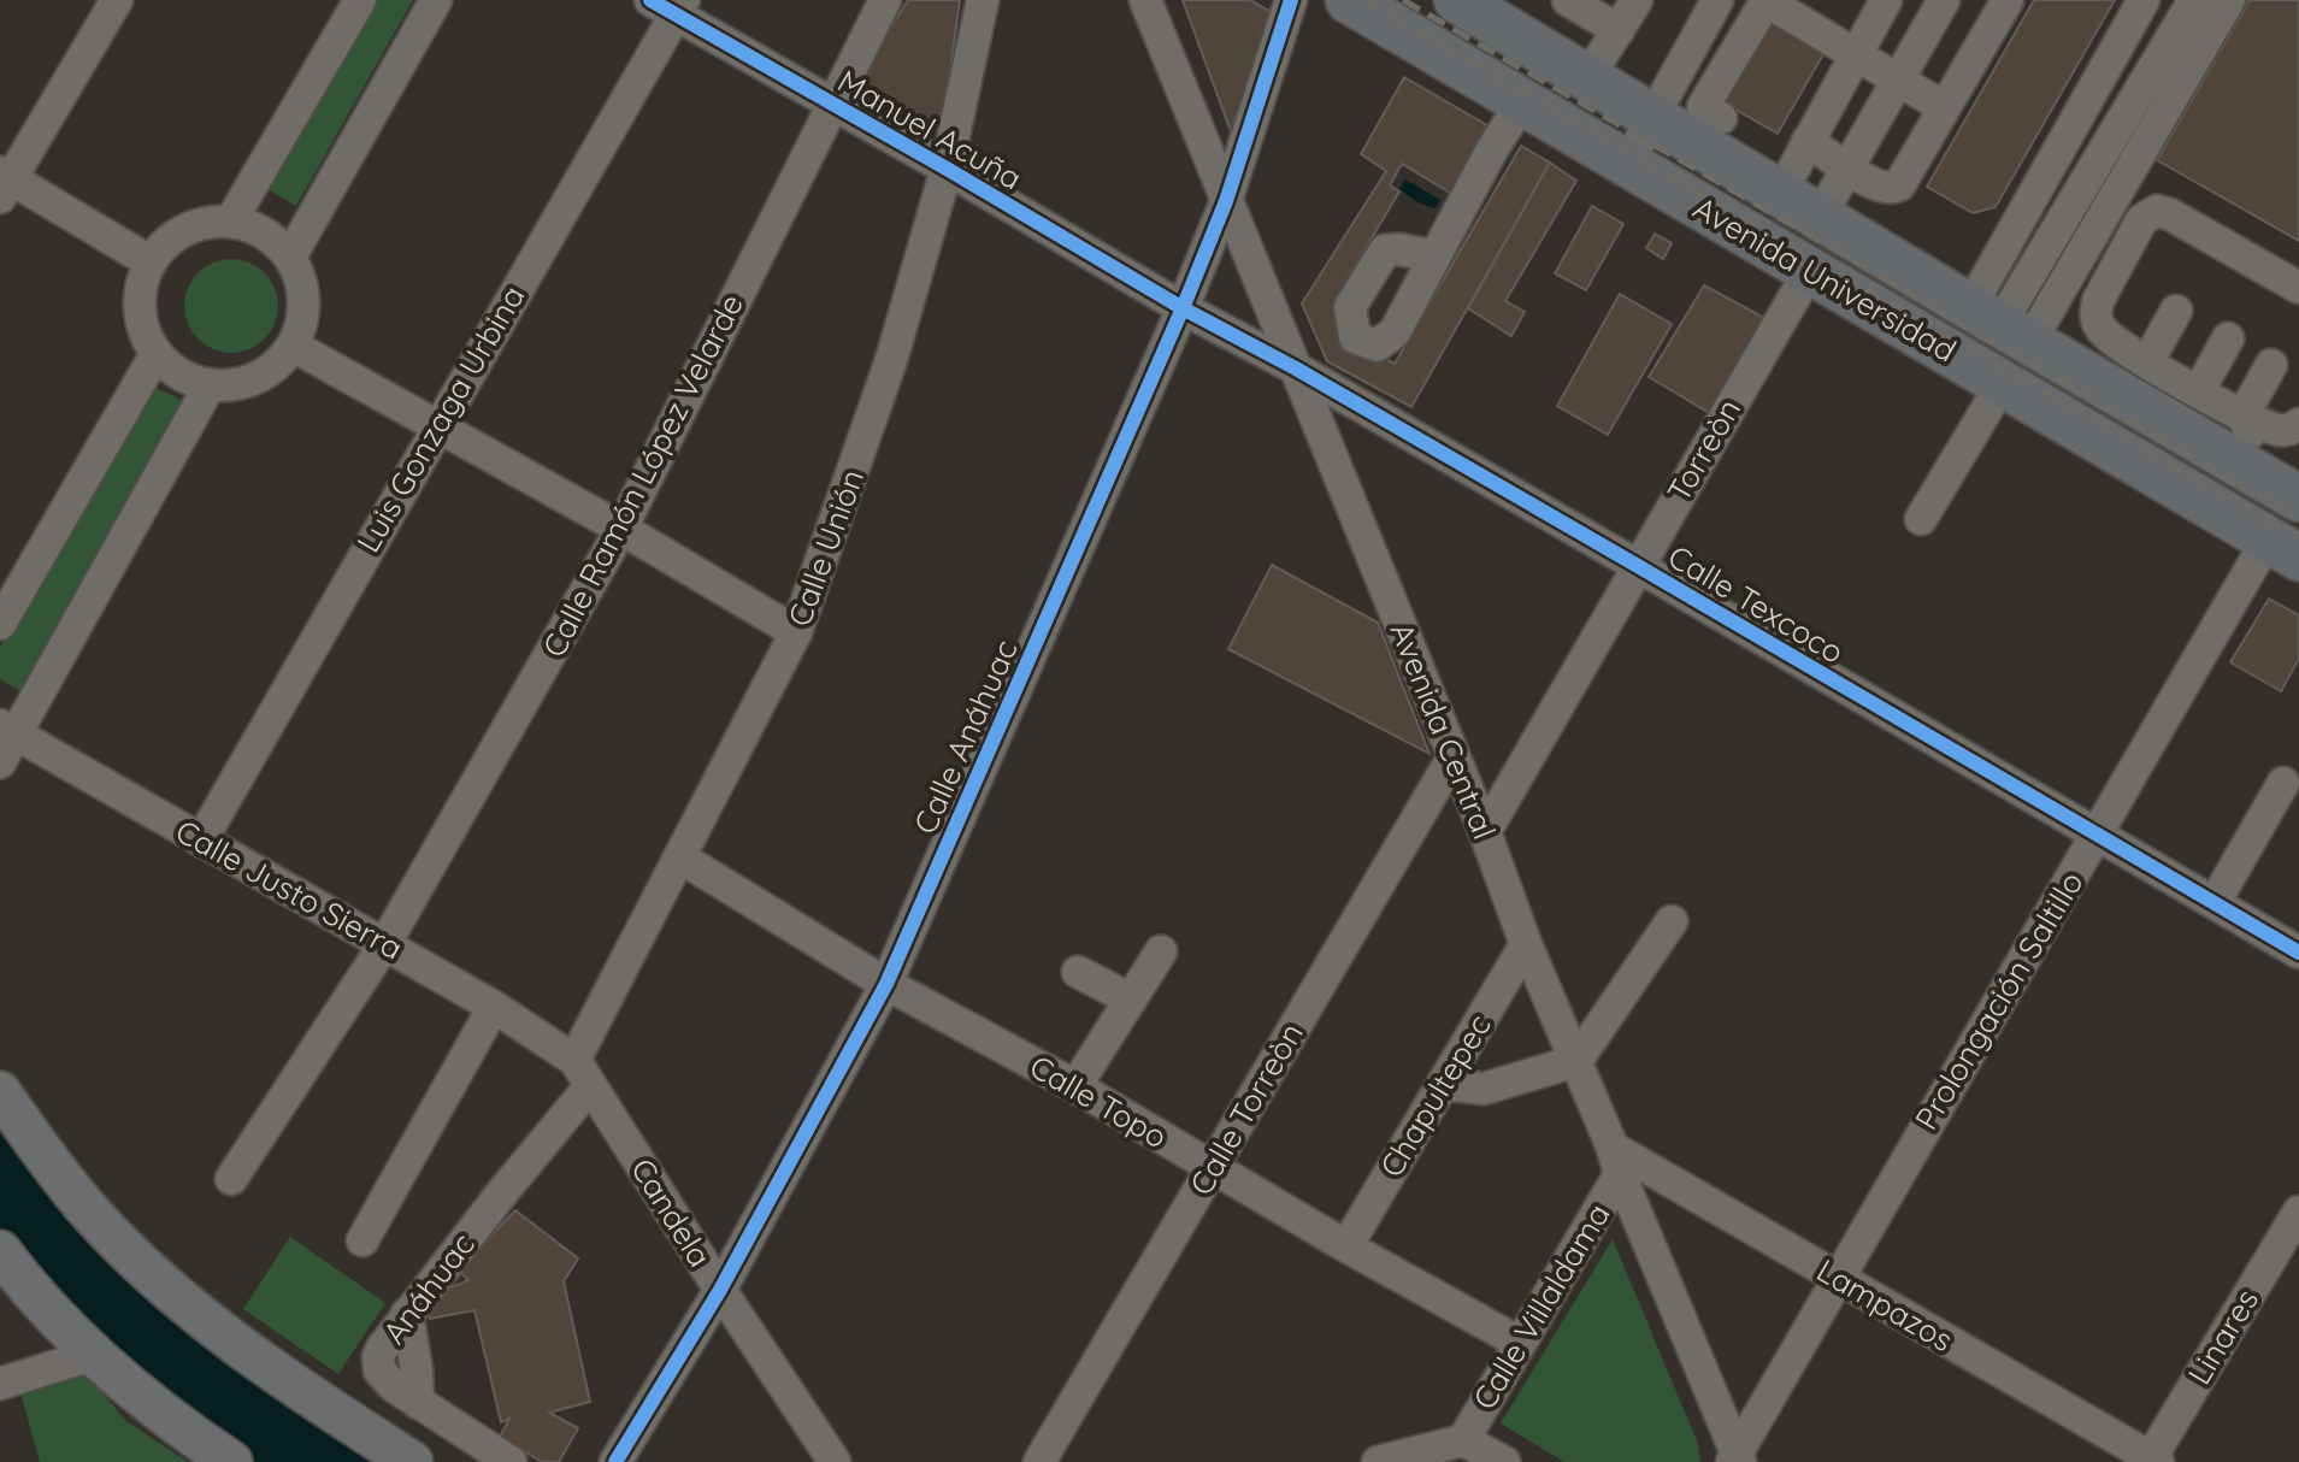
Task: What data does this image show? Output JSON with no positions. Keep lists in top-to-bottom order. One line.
{"streets":{"highway":["Avenida Universidad"],"street":["Manuel Acuña","Luis Gonzaga Urbina","Torreòn","Calle Ramón López Velarde","Calle Unión","Calle Texcoco","Avenida Central","Calle Anáhuac","Calle Justo Sierra","Prolongación Saltillo","Chapultepec","Calle Topo","Calle Torreòn","Candela","Anáhuac","Lampazos","Calle Villaldama","Linares"]},"crossings":[["Manuel Acuña","Luis Gonzaga Urbina"],["Manuel Acuña","Calle Ramón López Velarde"],["Manuel Acuña","Calle Unión"],["Manuel Acuña","Calle Texcoco"],["Manuel Acuña","Calle Anáhuac"],["Avenida Universidad","Torreòn"],["Avenida Universidad","Prolongación Saltillo"],["Luis Gonzaga Urbina","Calle Justo Sierra"],["Torreòn","Calle Texcoco"],["Torreòn","Avenida Central"],["Calle Ramón López Velarde","Calle Justo Sierra"],["Calle Unión","Calle Justo Sierra"],["Calle Unión","Calle Topo"],["Calle Unión","Candela"],["Calle Unión","Anáhuac"],["Calle Texcoco","Avenida Central"],["Calle Texcoco","Calle Anáhuac"],["Calle Texcoco","Prolongación Saltillo"],["Avenida Central","Calle Anáhuac"],["Avenida Central","Prolongación Saltillo"],["Avenida Central","Chapultepec"],["Avenida Central","Calle Torreòn"],["Avenida Central","Lampazos"],["Avenida Central","Calle Villaldama"],["Calle Anáhuac","Calle Topo"],["Calle Anáhuac","Candela"],["Calle Justo Sierra","Candela"],["Calle Justo Sierra","Anáhuac"],["Prolongación Saltillo","Lampazos"],["Chapultepec","Calle Topo"],["Calle Topo","Calle Torreòn"],["Calle Topo","Calle Villaldama"],["Candela","Anáhuac"],["Lampazos","Calle Villaldama"],["Lampazos","Linares"]]}
